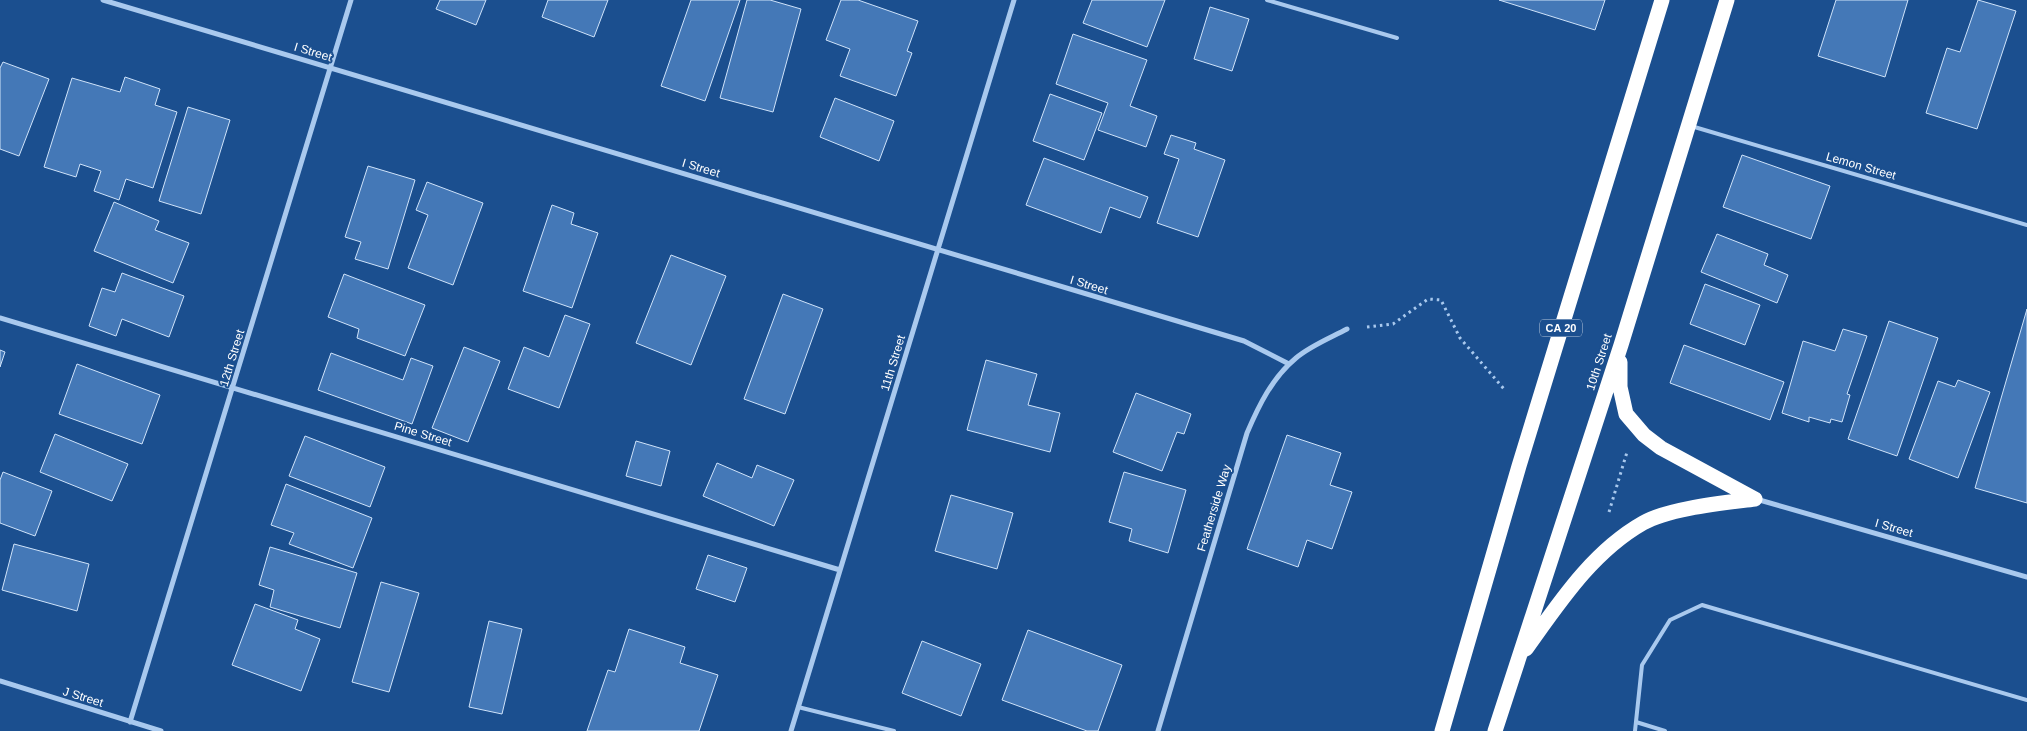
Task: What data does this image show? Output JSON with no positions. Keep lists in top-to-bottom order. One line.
{"streets":{"highway":["CA 20","10th Street"],"street":["I Street","12th Street","11th Street","Pine Street","Featherside Way","J Street"],"lane":["Lemon Street"]},"crossings":[["I Street","12th Street"],["I Street","11th Street"],["I Street","Featherside Way"],["Lemon Street","10th Street"],["12th Street","Pine Street"],["12th Street","J Street"],["11th Street","Pine Street"]]}
